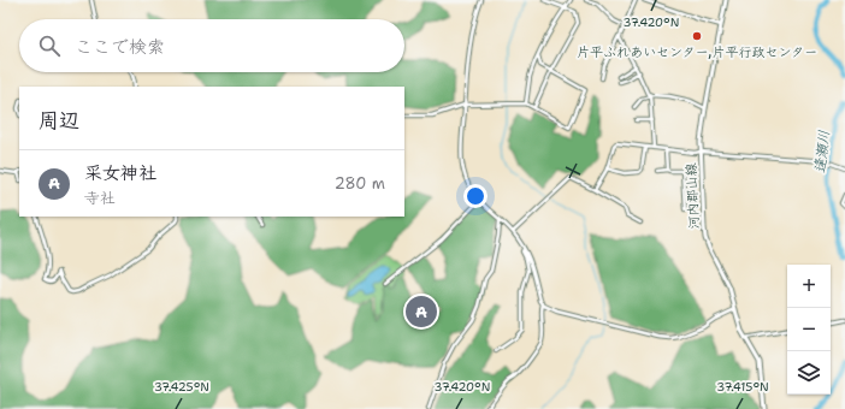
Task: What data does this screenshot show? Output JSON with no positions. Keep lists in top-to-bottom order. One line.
{"streets":{"main road":["河内郡山線"]},"water":["逢瀬川"],"places":["片平ふれあいセンター,片平行政センター"],"page":{"search":"ここで検索","heading":"周辺","list":[{"mark":"A","name":"采女神社","note":"寺社","value":"280 m"}],"map_buttons":["+","−"],"pins":"A"},"coordinates":["37.420°N","37.425°N","37.415°N"]}
